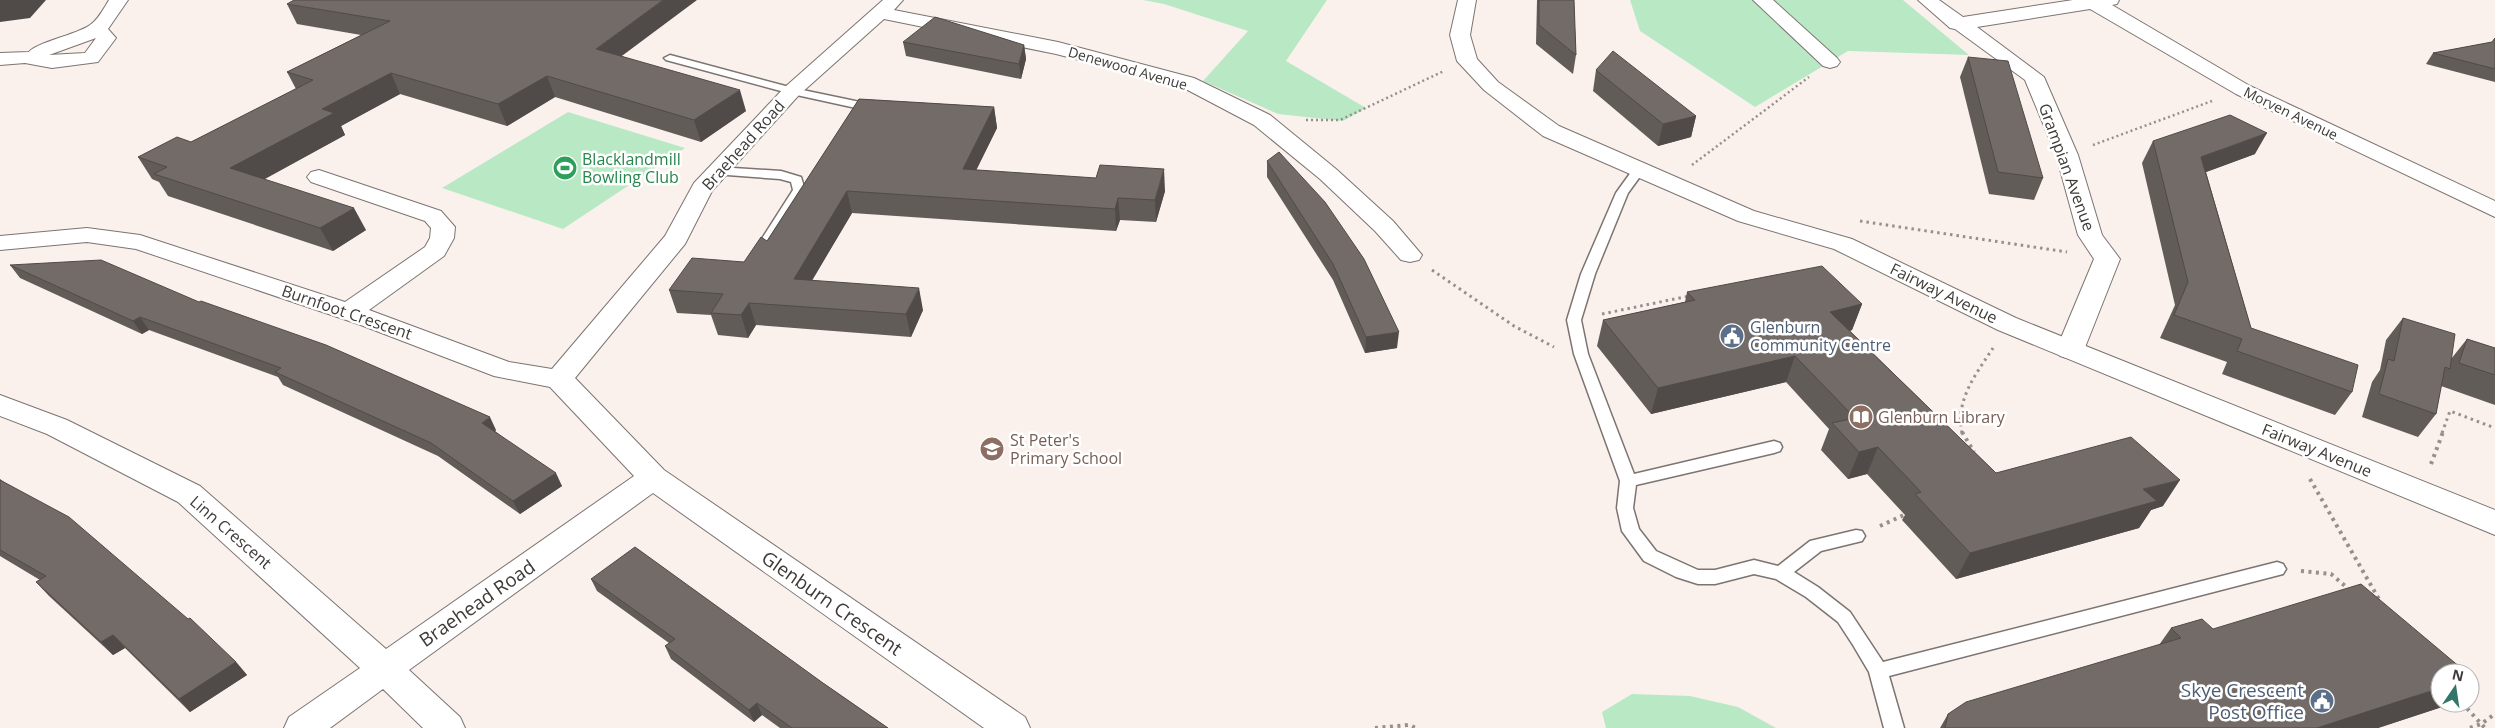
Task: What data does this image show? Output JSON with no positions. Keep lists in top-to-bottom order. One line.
{"streets":{"street":["Denewood Avenue","Morven Avenue","Braehead Road","Grampian Avenue","Fairway Avenue","Burnfoot Crescent","Linn Crescent","Glenburn Crescent"]},"crossings":[["Denewood Avenue","Braehead Road"],["Braehead Road","Burnfoot Crescent"],["Braehead Road","Linn Crescent"],["Braehead Road","Glenburn Crescent"]],"places":{"sports":["Blacklandmill Bowling Club"],"public building":["Glenburn Community Centre","Skye Crescent Post Office"],"library":["Glenburn Library"],"school or university":["St Peter's Primary School"]},"north":"top"}
